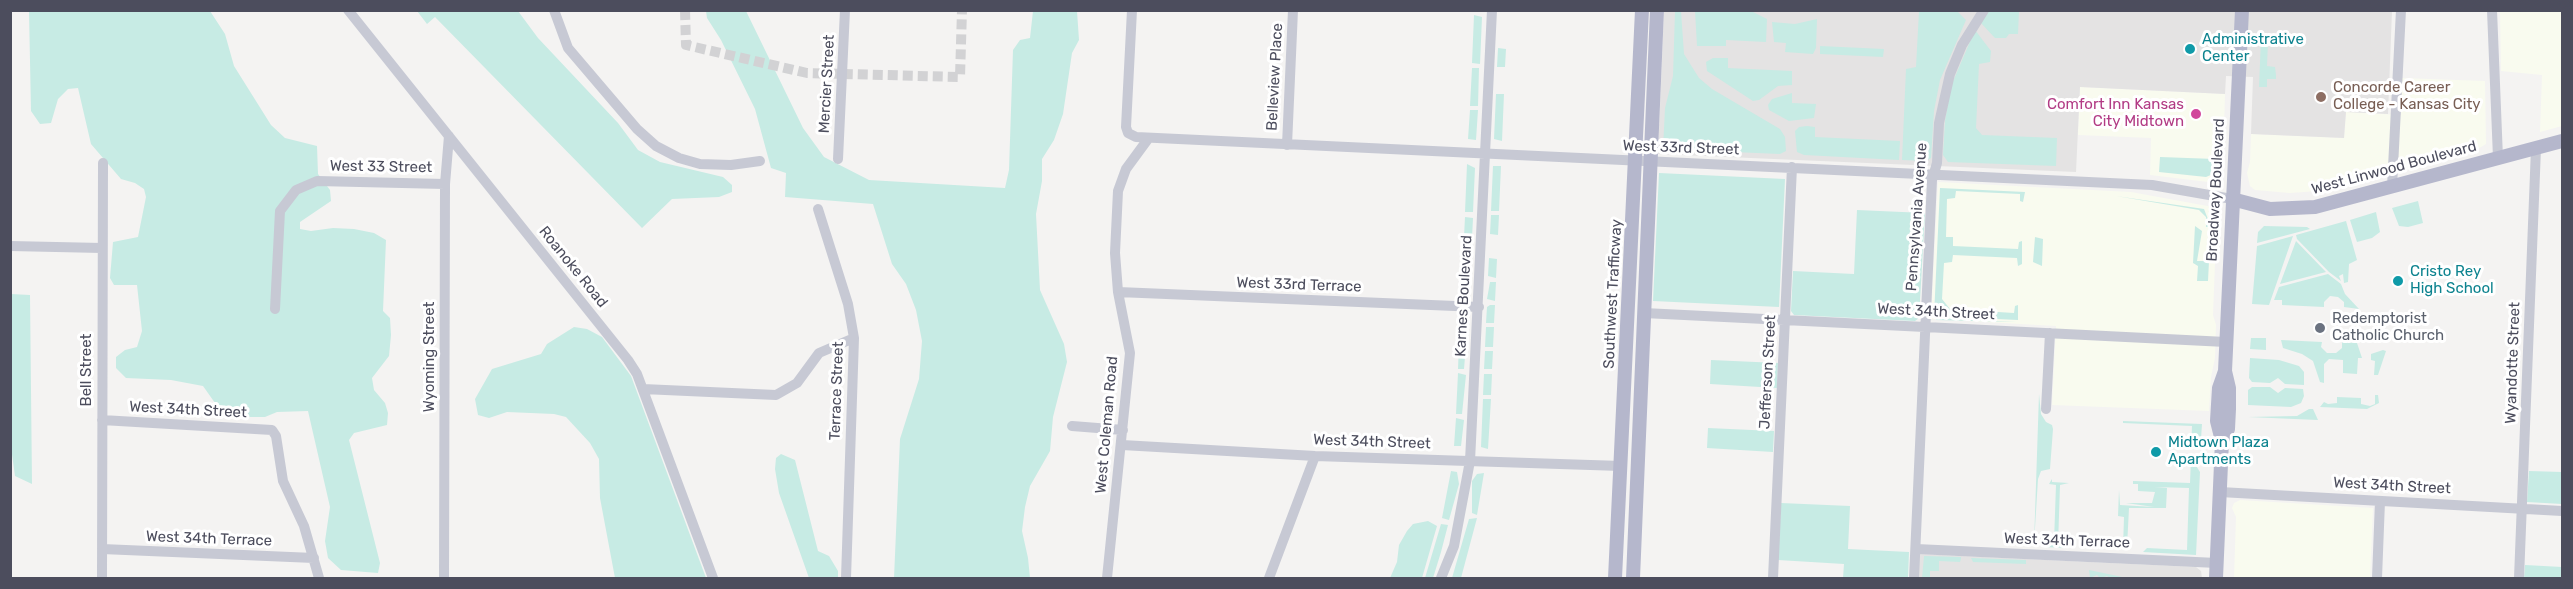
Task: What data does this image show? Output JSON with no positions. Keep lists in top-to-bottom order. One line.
{"streets":{"main road":["West Linwood Boulevard","Broadway Boulevard","Southwest Trafficway"],"street":["Belleview Place","Mercier Street","West 33rd Street","West 33 Street","Pennsylvania Avenue","Roanoke Road","West 33rd Terrace","Karnes Boulevard","West 34th Street","Wyoming Street","Wyandotte Street","Bell Street","Jefferson Street","Terrace Street","West Coleman Road","West 34th Terrace"]},"crossings":[["Belleview Place","West 33rd Street"],["West 33rd Street","West Linwood Boulevard"],["West 33rd Street","Broadway Boulevard"],["West 33rd Street","Pennsylvania Avenue"],["West 33rd Street","Southwest Trafficway"],["West 33rd Street","Karnes Boulevard"],["West 33rd Street","Jefferson Street"],["West 33rd Street","West Coleman Road"],["West 33 Street","Wyoming Street"],["West Linwood Boulevard","Broadway Boulevard"],["West Linwood Boulevard","Wyandotte Street"],["Broadway Boulevard","West 34th Street"],["Broadway Boulevard","West 34th Terrace"],["Pennsylvania Avenue","West 34th Street"],["Pennsylvania Avenue","West 34th Terrace"],["Roanoke Road","Wyoming Street"],["West 33rd Terrace","Karnes Boulevard"],["West 33rd Terrace","West Coleman Road"],["Southwest Trafficway","West 34th Street"],["Karnes Boulevard","West 34th Street"],["West 34th Street","Wyandotte Street"],["West 34th Street","Bell Street"],["West 34th Street","Jefferson Street"],["West 34th Street","West Coleman Road"],["West 34th Street","West 34th Terrace"],["Bell Street","West 34th Terrace"]],"places":["Administrative Center","Concorde Career College - Kansas City","Comfort Inn Kansas City Midtown","Cristo Rey High School","Redemptorist Catholic Church","Midtown Plaza Apartments"]}
